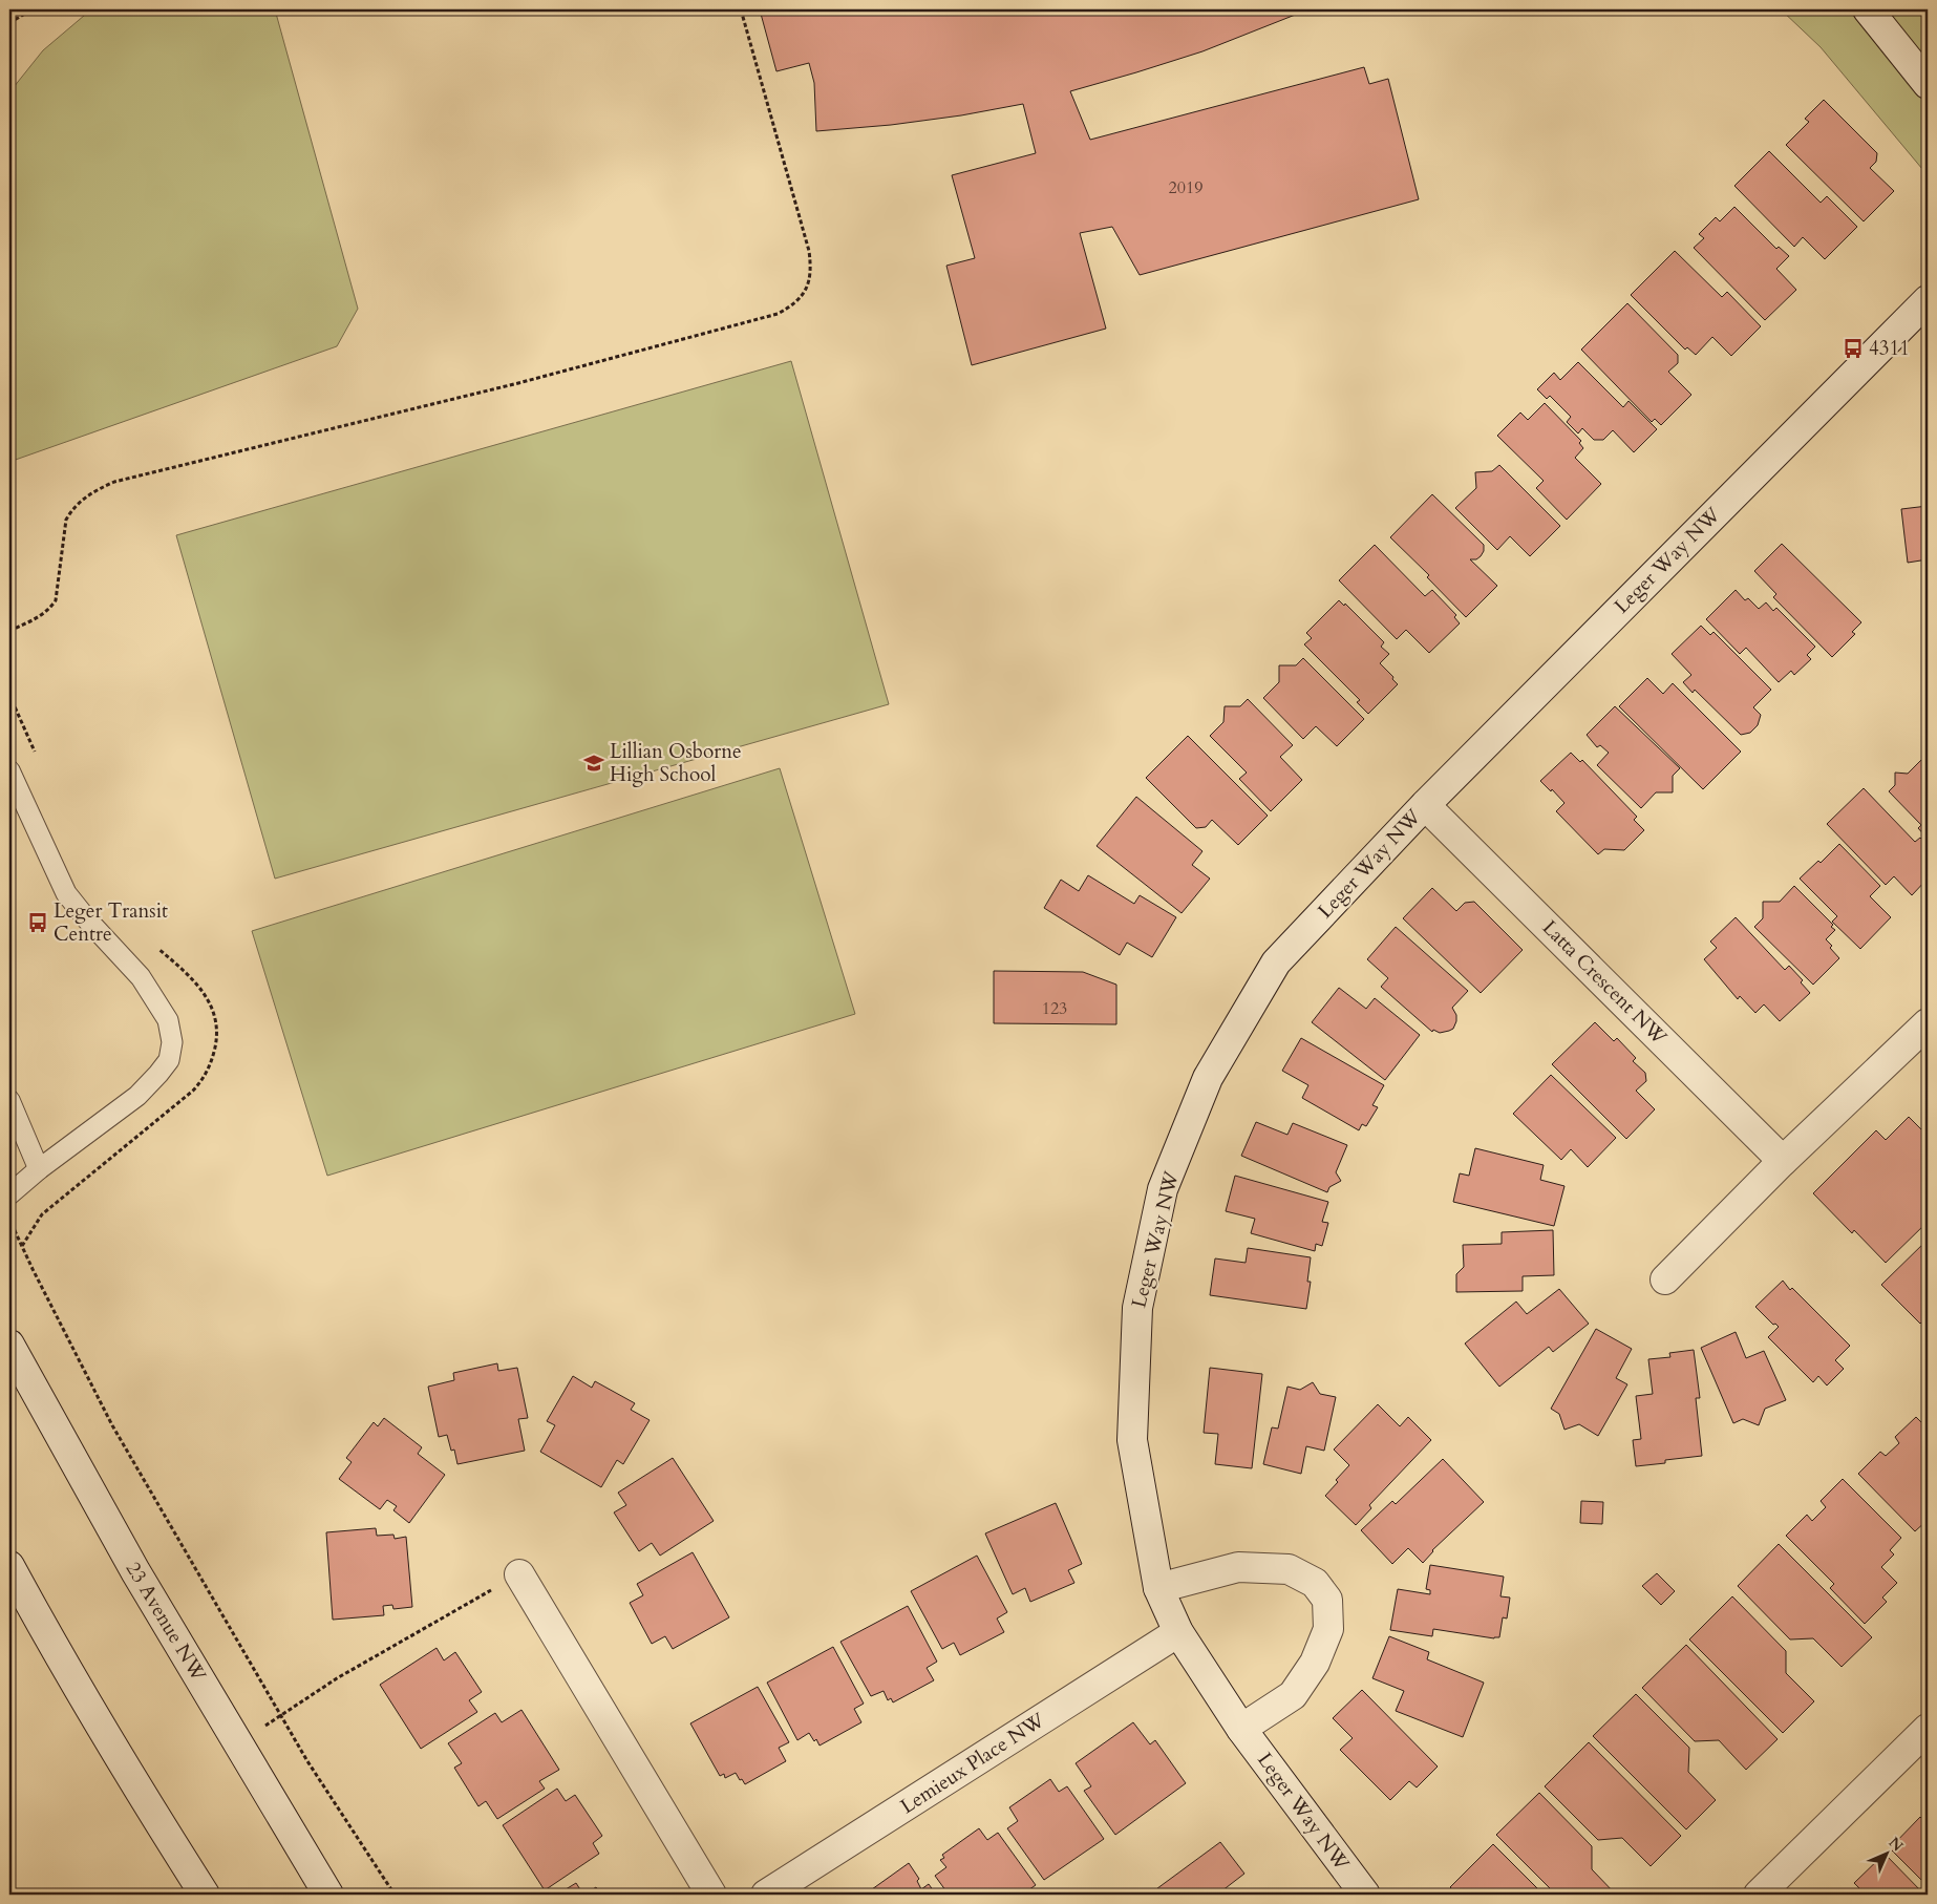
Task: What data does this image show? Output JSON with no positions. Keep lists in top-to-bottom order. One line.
{"streets":{"street":["Leger Way NW","Latta Crescent NW","23 Avenue NW","Lemieux Place NW"]},"crossings":[["Leger Way NW","Latta Crescent NW"],["Leger Way NW","Lemieux Place NW"]],"places":{"bus stop":["4311","Leger Transit Centre"],"school or university":["Lillian Osborne High School"]},"house_numbers":["2019","123"],"north":"top right"}
